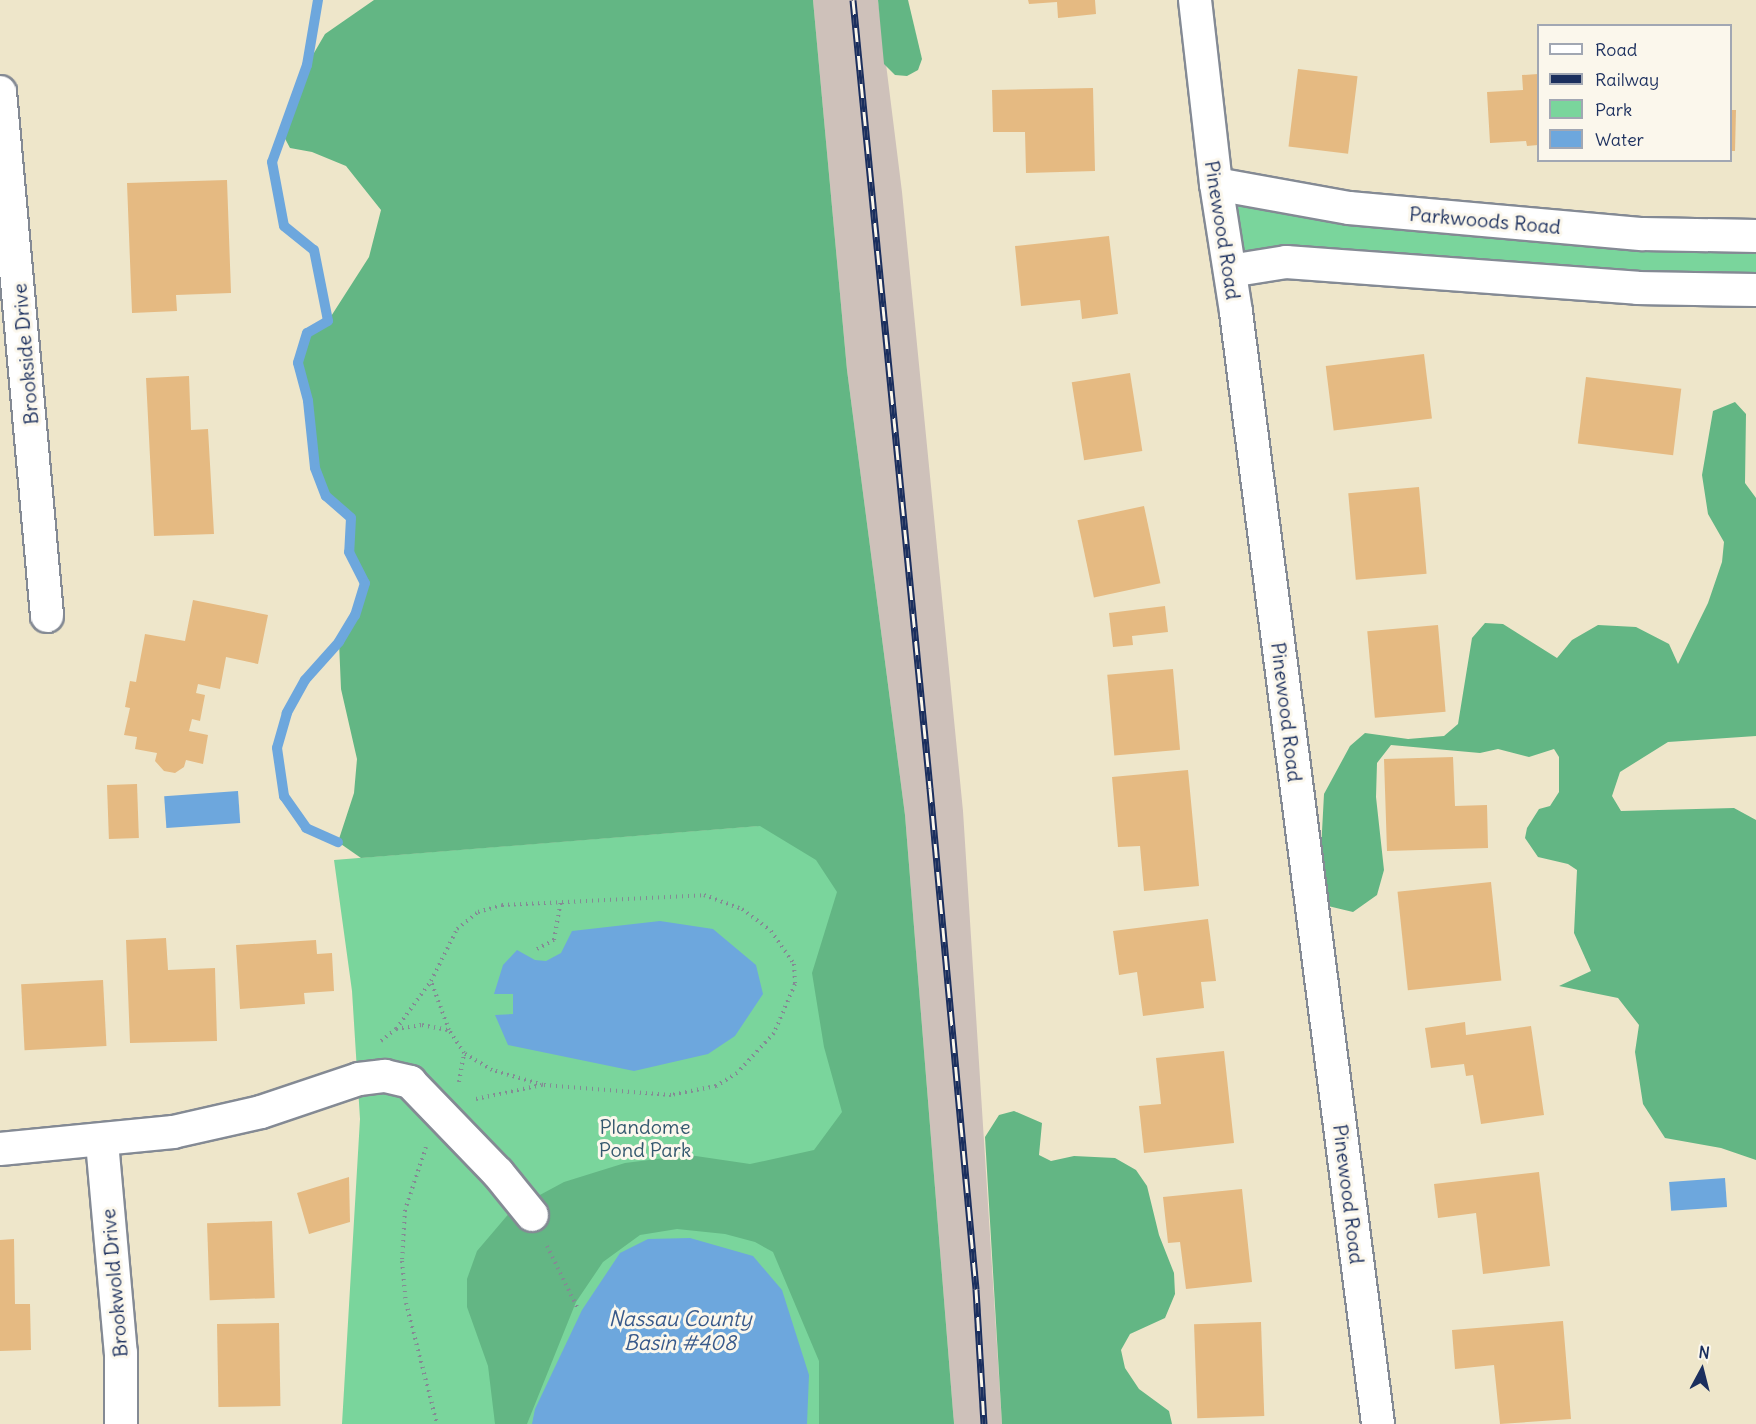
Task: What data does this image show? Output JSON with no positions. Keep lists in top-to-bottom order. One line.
{"streets":{"street":["Parkwoods Road","Pinewood Road","Brookside Drive","Brookwold Drive"]},"crossings":[["Parkwoods Road","Pinewood Road"]],"water":["Nassau County Basin #408"],"parks":["Plandome Pond Park"],"legend":["Road","Railway","Park","Water"],"north":"top"}
